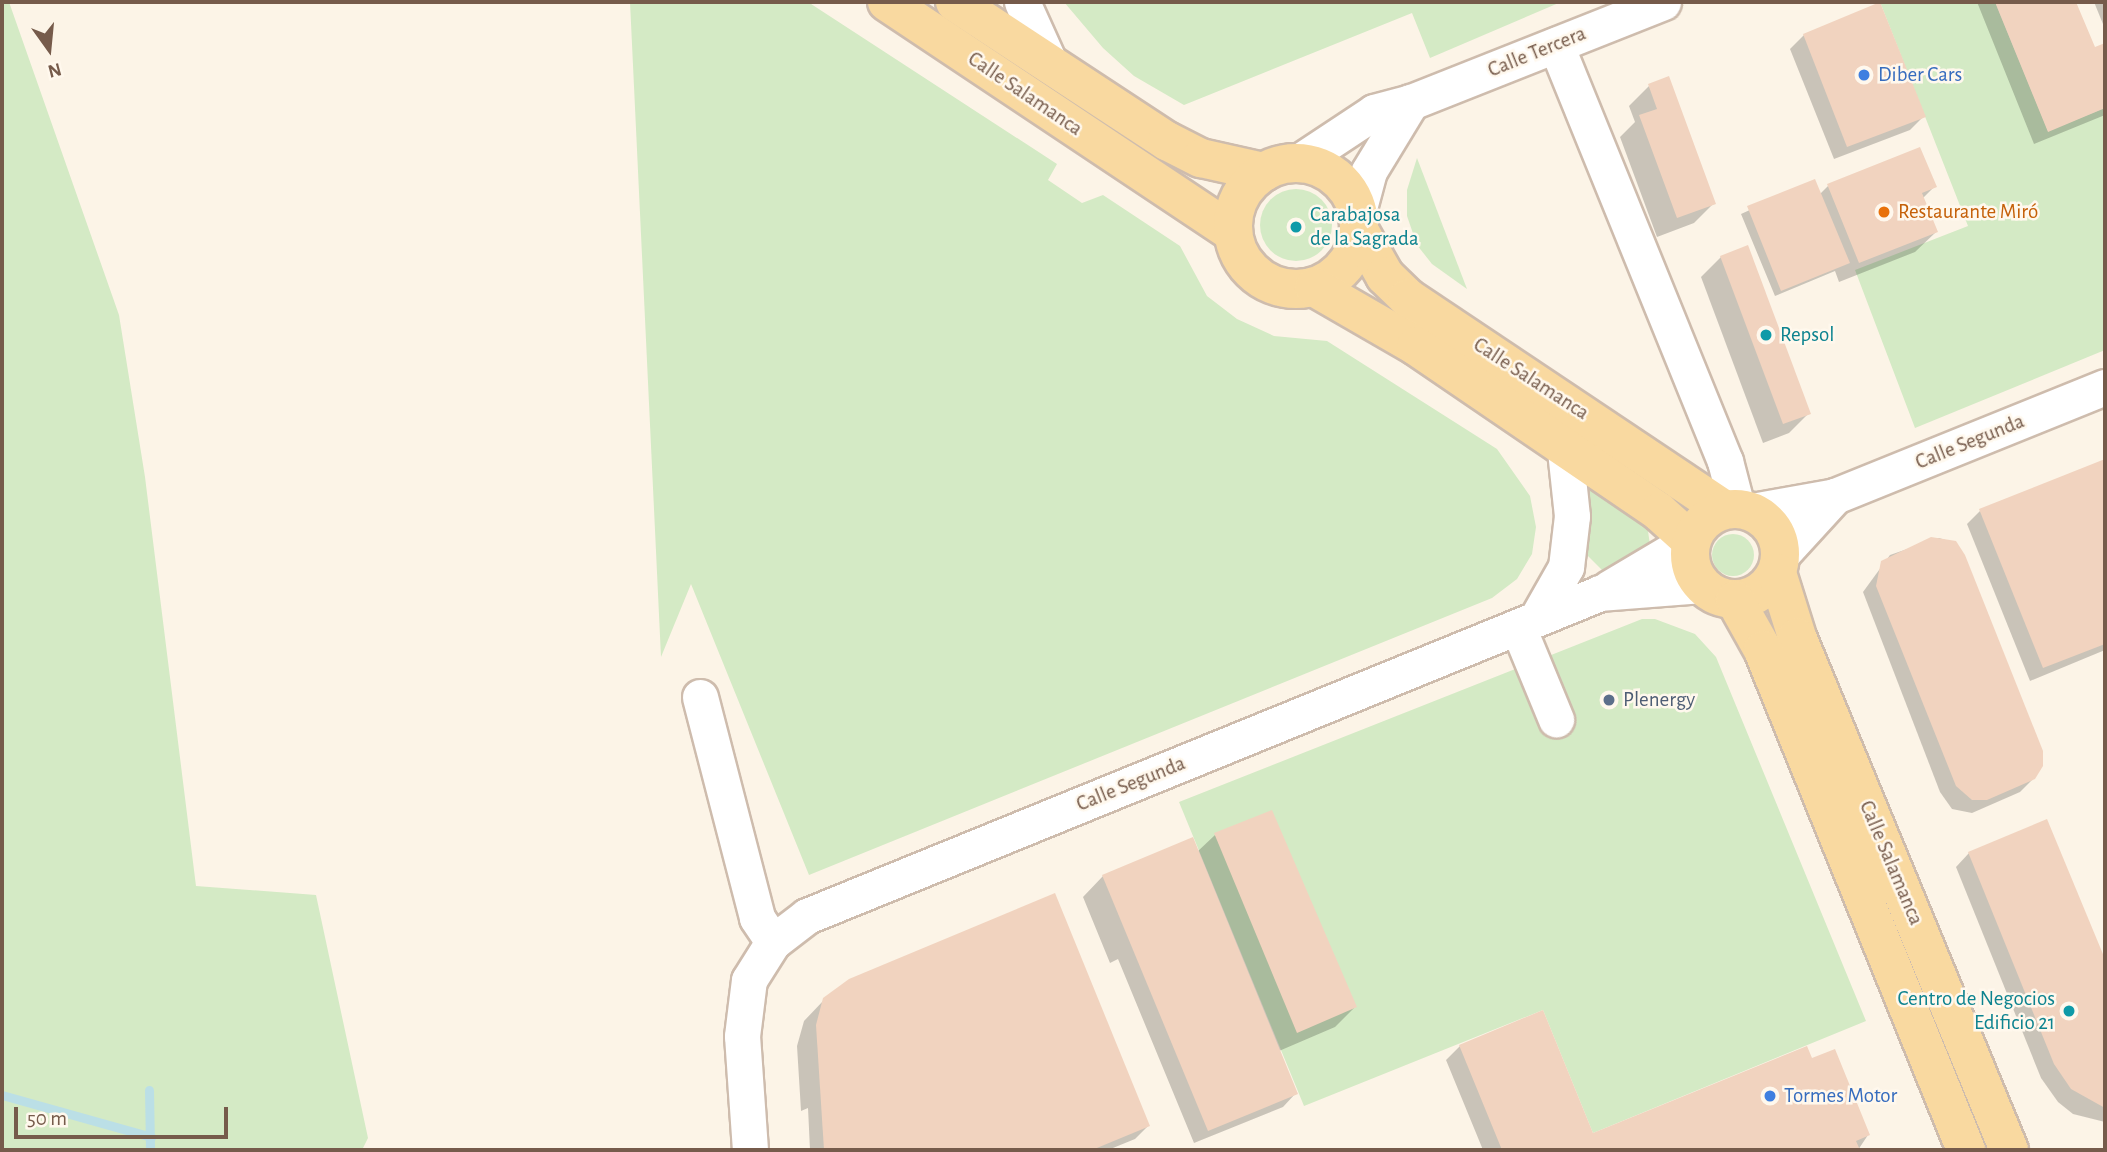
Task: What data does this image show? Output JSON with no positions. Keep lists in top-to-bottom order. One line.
{"streets":{"main road":["Calle Salamanca"],"street":["Calle Tercera","Calle Segunda"]},"crossings":[["Calle Tercera","Calle Salamanca"],["Calle Salamanca","Calle Segunda"]],"places":["Diber Cars","Restaurante Miró","Carabajosa de la Sagrada","Repsol","Plenergy","Centro de Negocios Edificio 21","Tormes Motor"],"scale_bar":"50 m","north":"bottom"}
